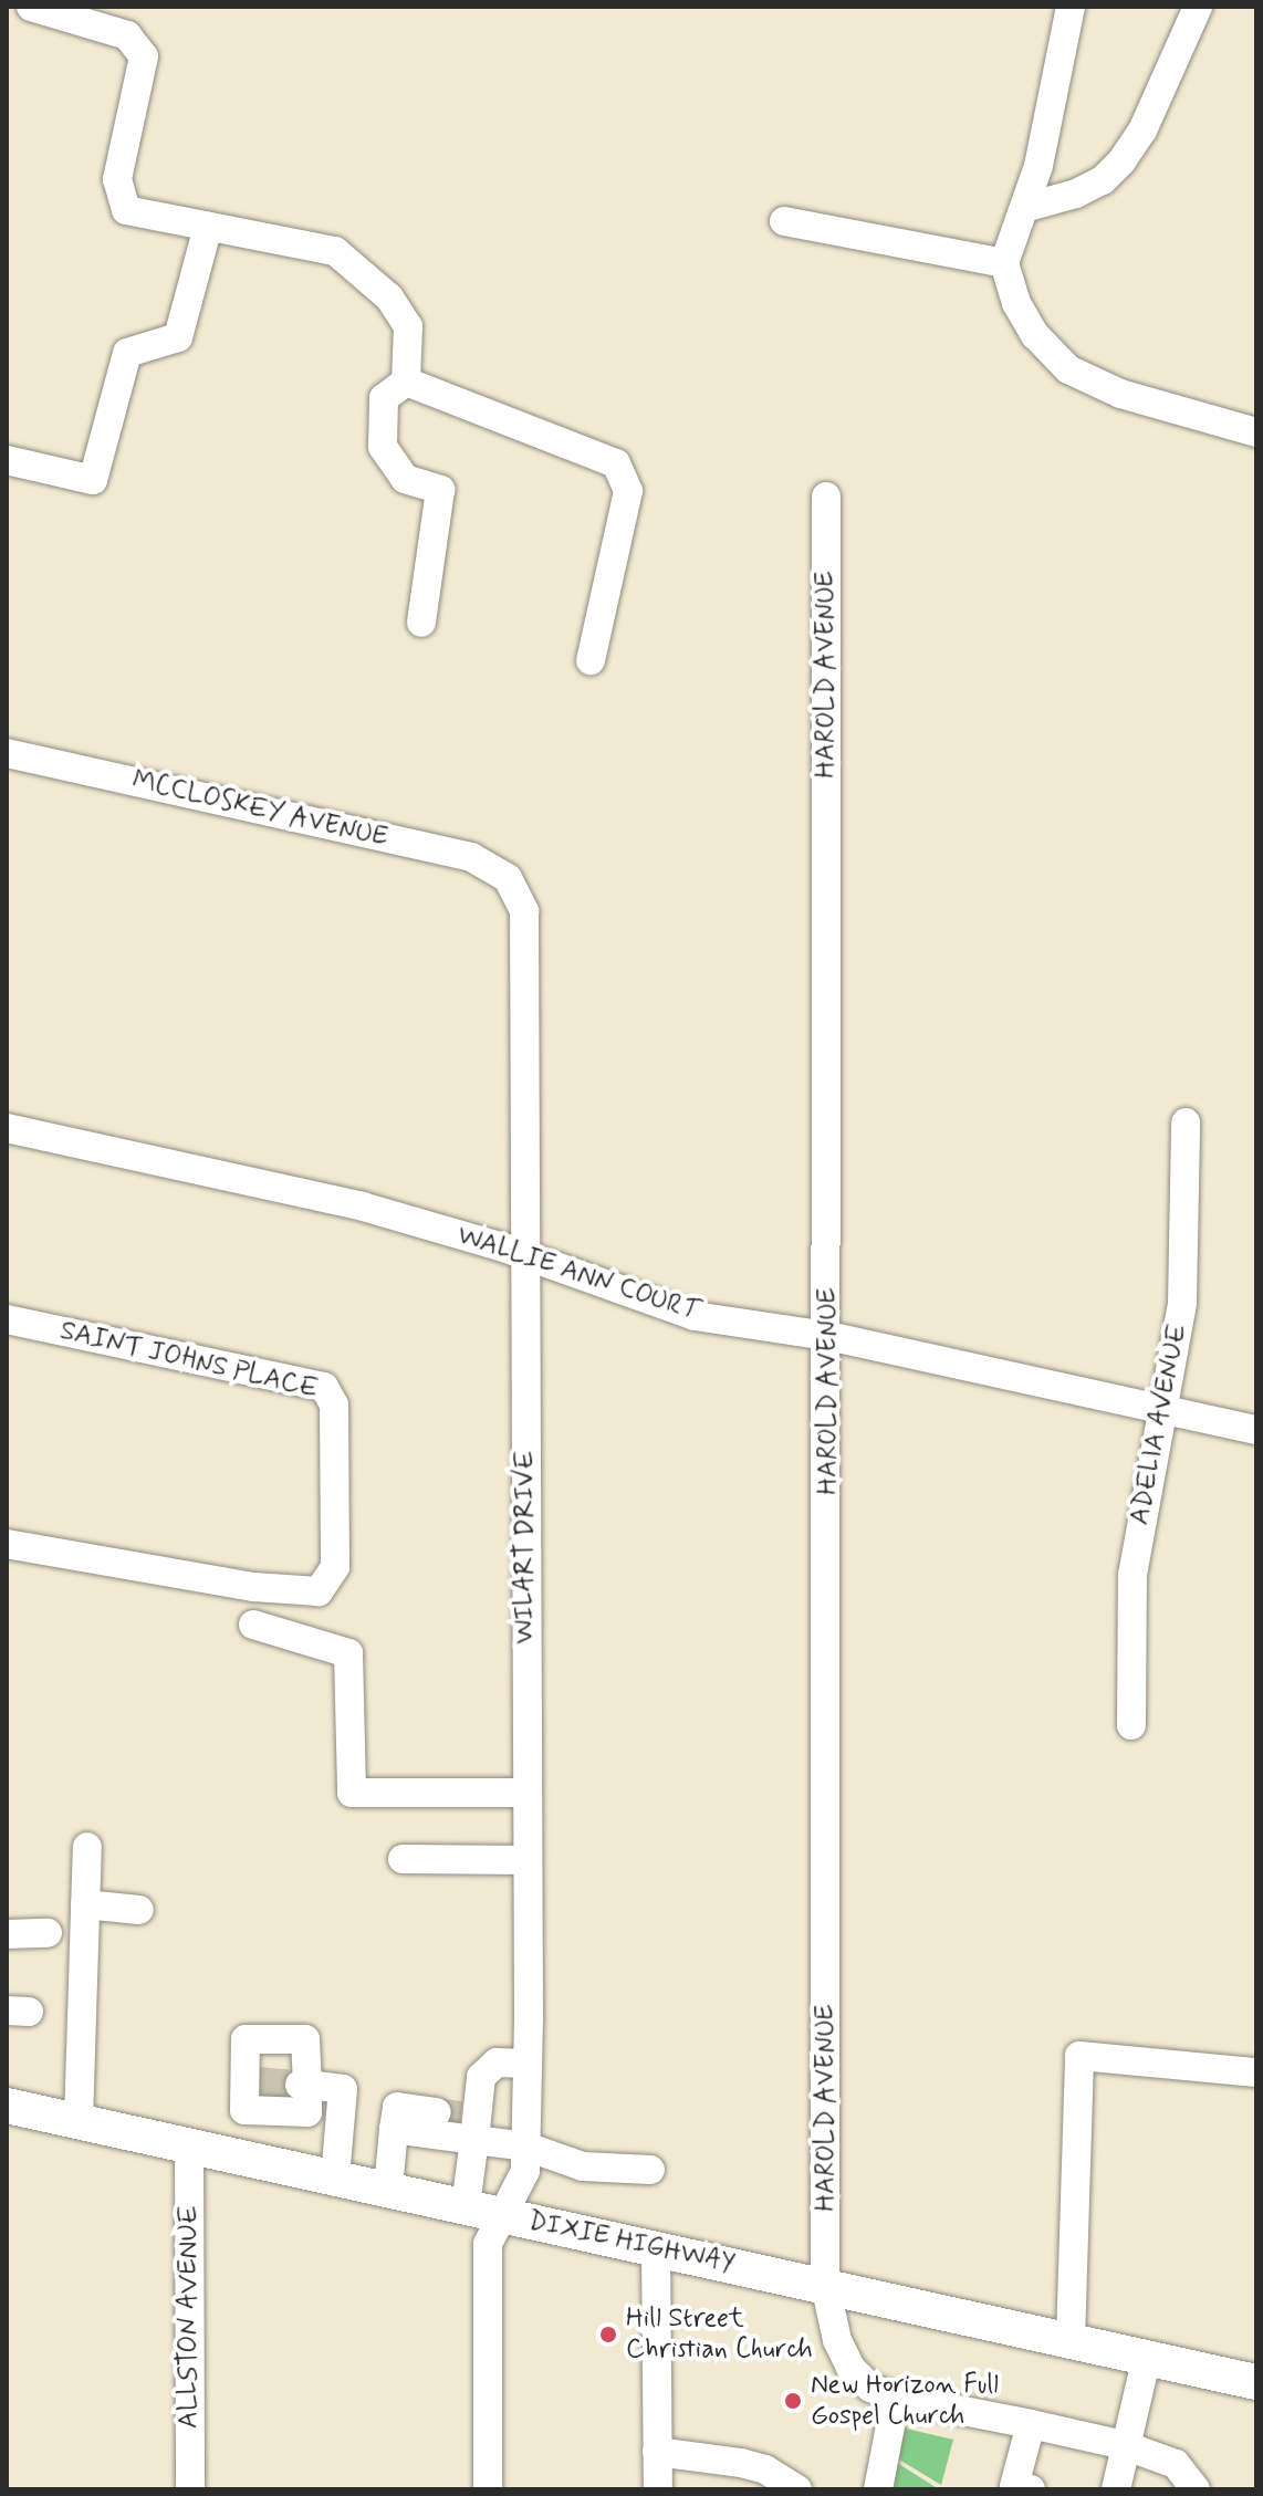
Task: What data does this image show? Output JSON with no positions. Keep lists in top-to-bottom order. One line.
{"streets":{"main road":["DIXIE HIGHWAY"],"street":["HAROLD AVENUE","MCCLOSKEY AVENUE","WALLIE ANN COURT","SAINT JOHNS PLACE","ADELIA AVENUE","WILART DRIVE","ALLSTON AVENUE"]},"crossings":[["HAROLD AVENUE","WALLIE ANN COURT"],["HAROLD AVENUE","DIXIE HIGHWAY"],["MCCLOSKEY AVENUE","WILART DRIVE"],["WALLIE ANN COURT","ADELIA AVENUE"],["WALLIE ANN COURT","WILART DRIVE"],["WILART DRIVE","DIXIE HIGHWAY"],["DIXIE HIGHWAY","ALLSTON AVENUE"]],"places":["Hill Street Christian Church","New Horizon Full Gospel Church"]}
